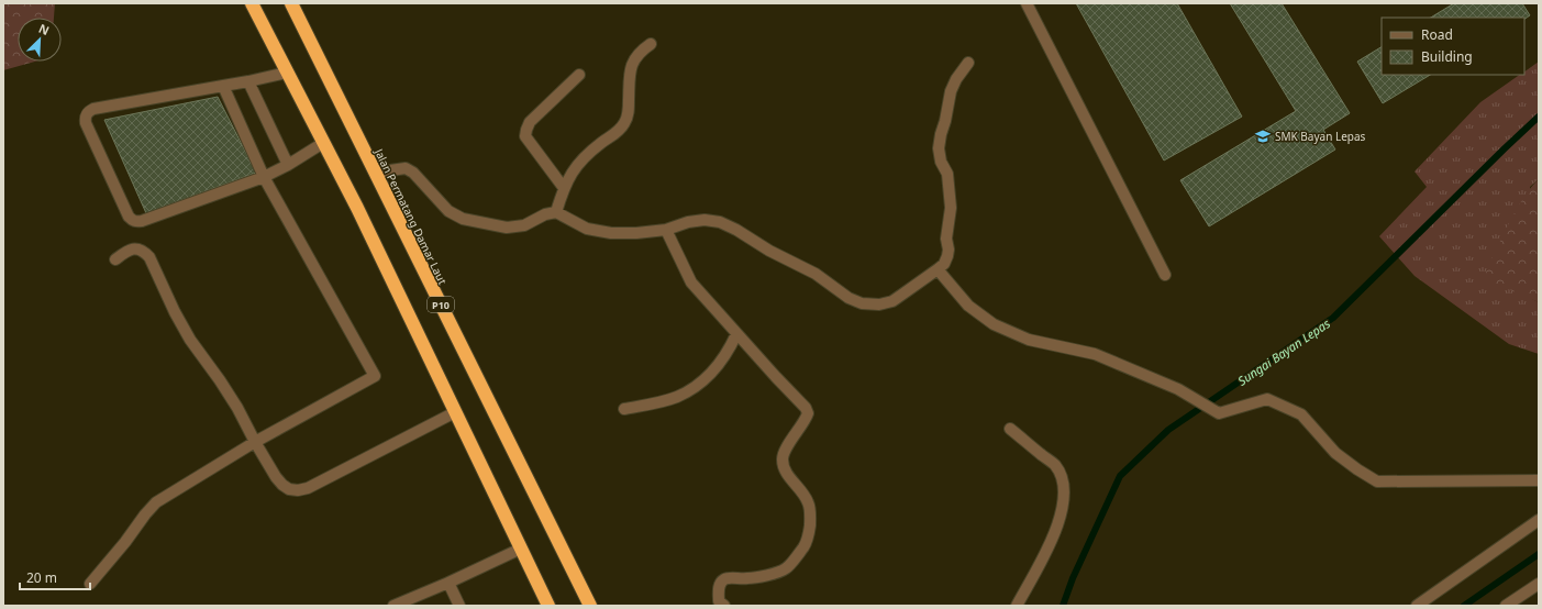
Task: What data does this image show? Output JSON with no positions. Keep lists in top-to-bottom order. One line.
{"streets":{"highway":["Jalan Permatang Damar Laut","P10"]},"water":["Sungai Bayan Lepas"],"places":{"school or university":["SMK Bayan Lepas"]},"legend":["Road","Building"],"scale_bar":"20 m","north":"top right"}
